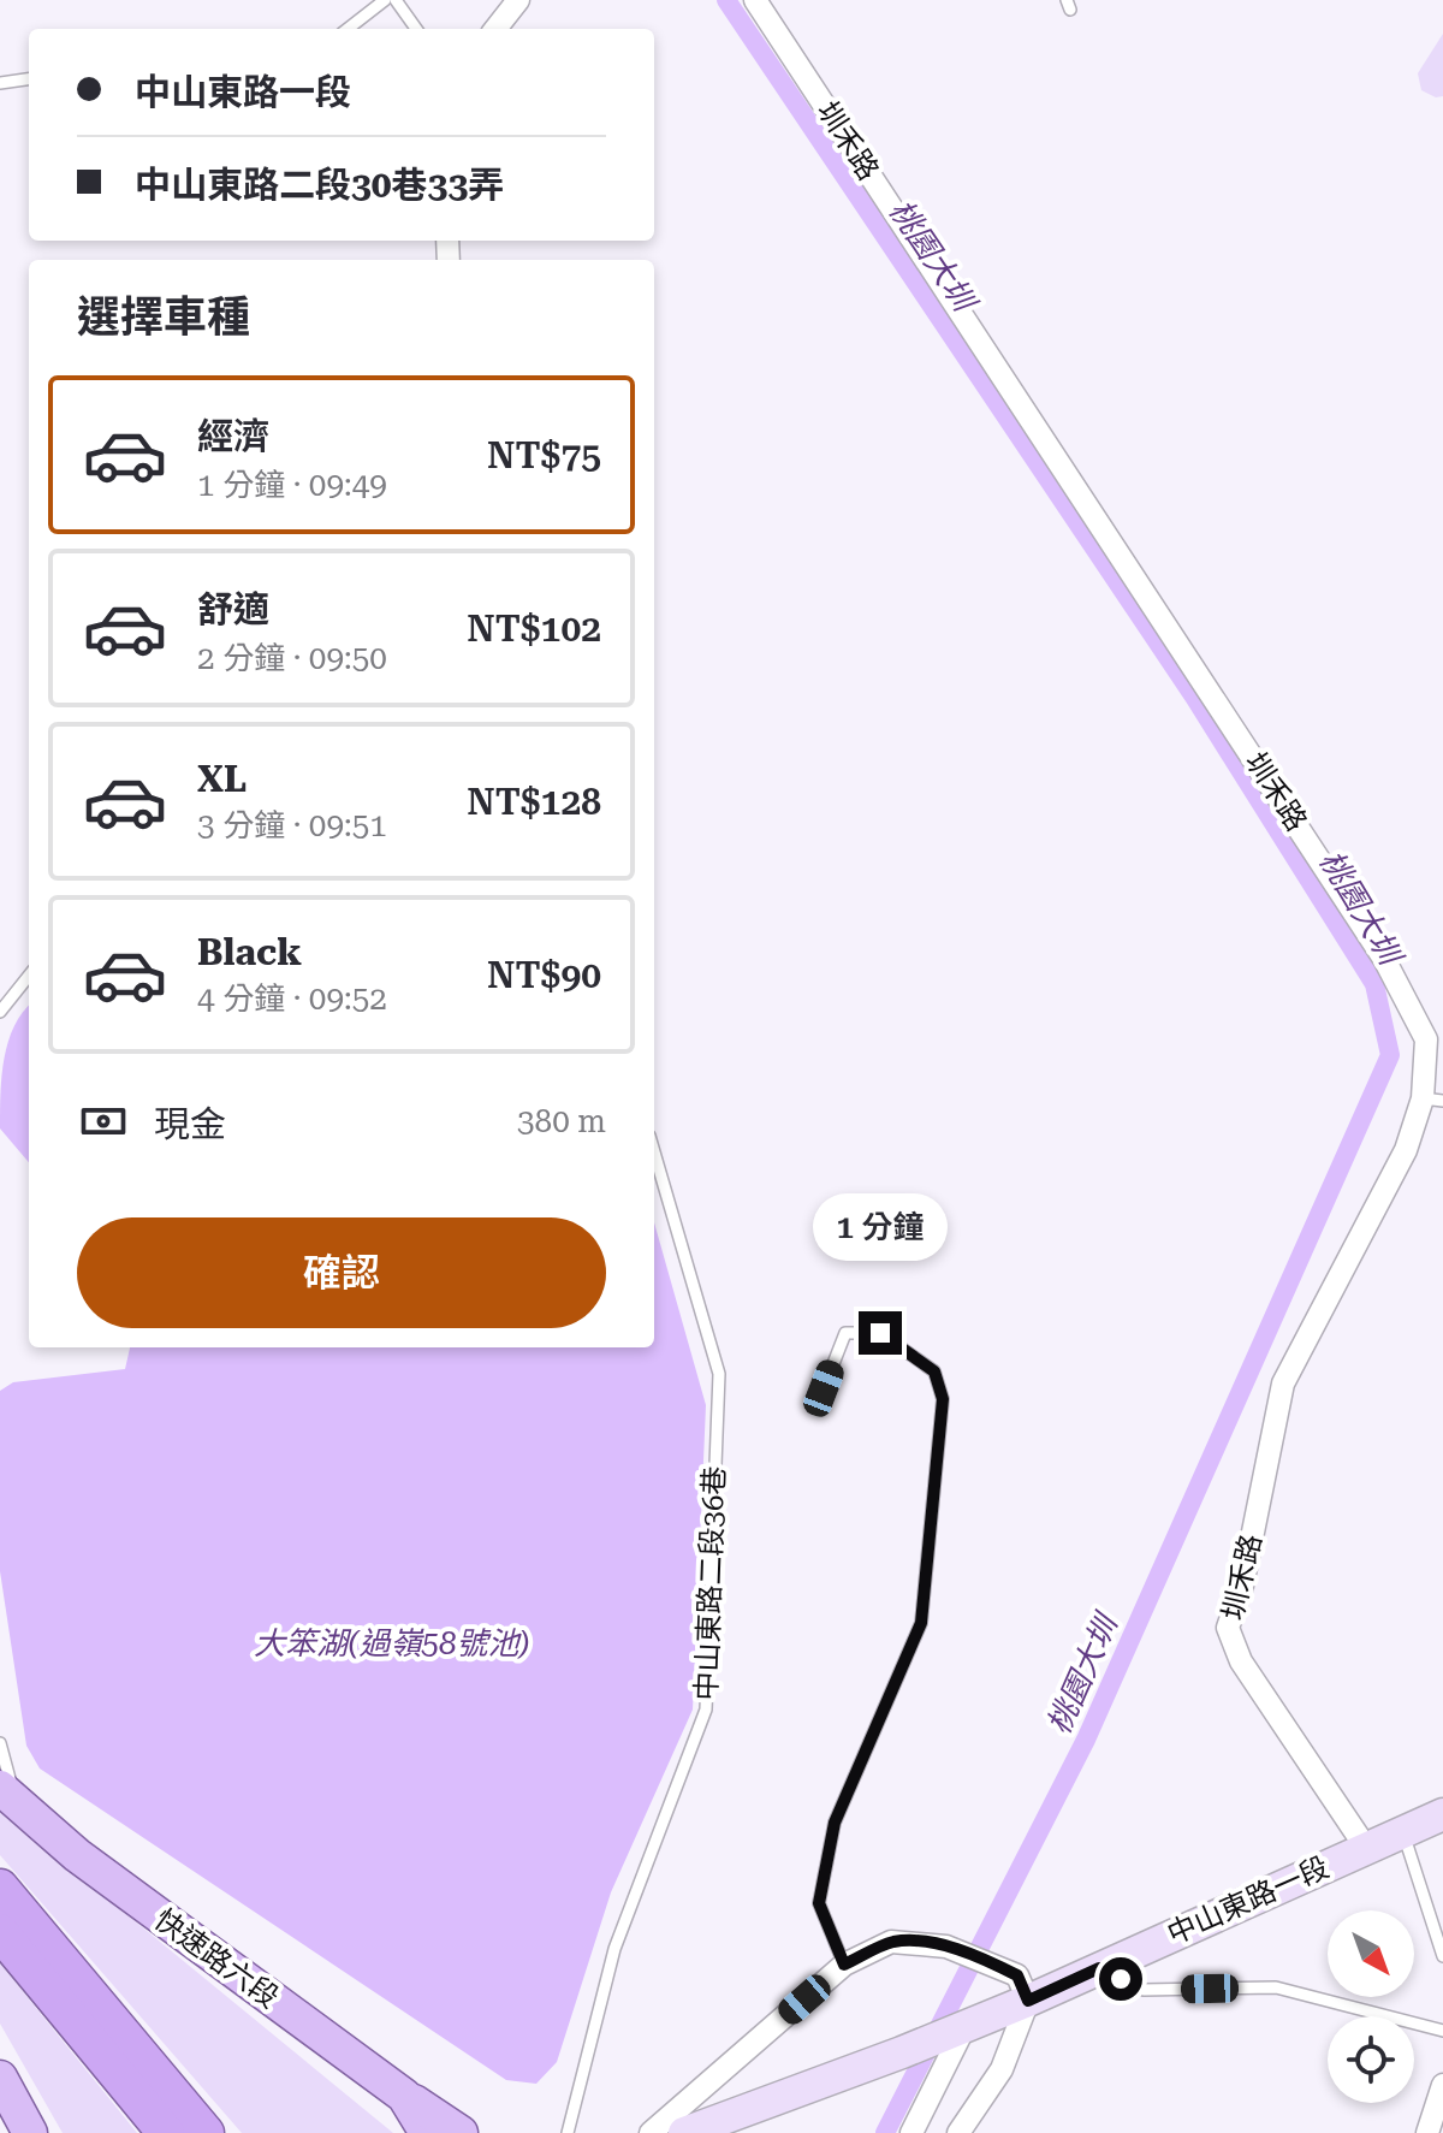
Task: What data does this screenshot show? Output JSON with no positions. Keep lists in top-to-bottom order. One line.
{"streets":{"main road":["中山東路一段","快速路六段"],"street":["圳禾路"],"lane":["中山東路二段36巷"]},"crossings":[["圳禾路","中山東路一段"]],"water":["桃園大圳","大笨湖(過嶺58號池)"],"north":"bottom right","page":{"banner":["中山東路一段","中山東路二段30巷33弄"],"heading":"選擇車種","list":[{"name":"經濟","note":"1 分鐘 · 09:49","value":"NT$75"},{"name":"舒適","note":"2 分鐘 · 09:50","value":"NT$102"},{"name":"XL","note":"3 分鐘 · 09:51","value":"NT$128"},{"name":"Black","note":"4 分鐘 · 09:52","value":"NT$90"}],"pay":["現金","380 m"],"bubble":"1 分鐘","buttons":"確認"}}
